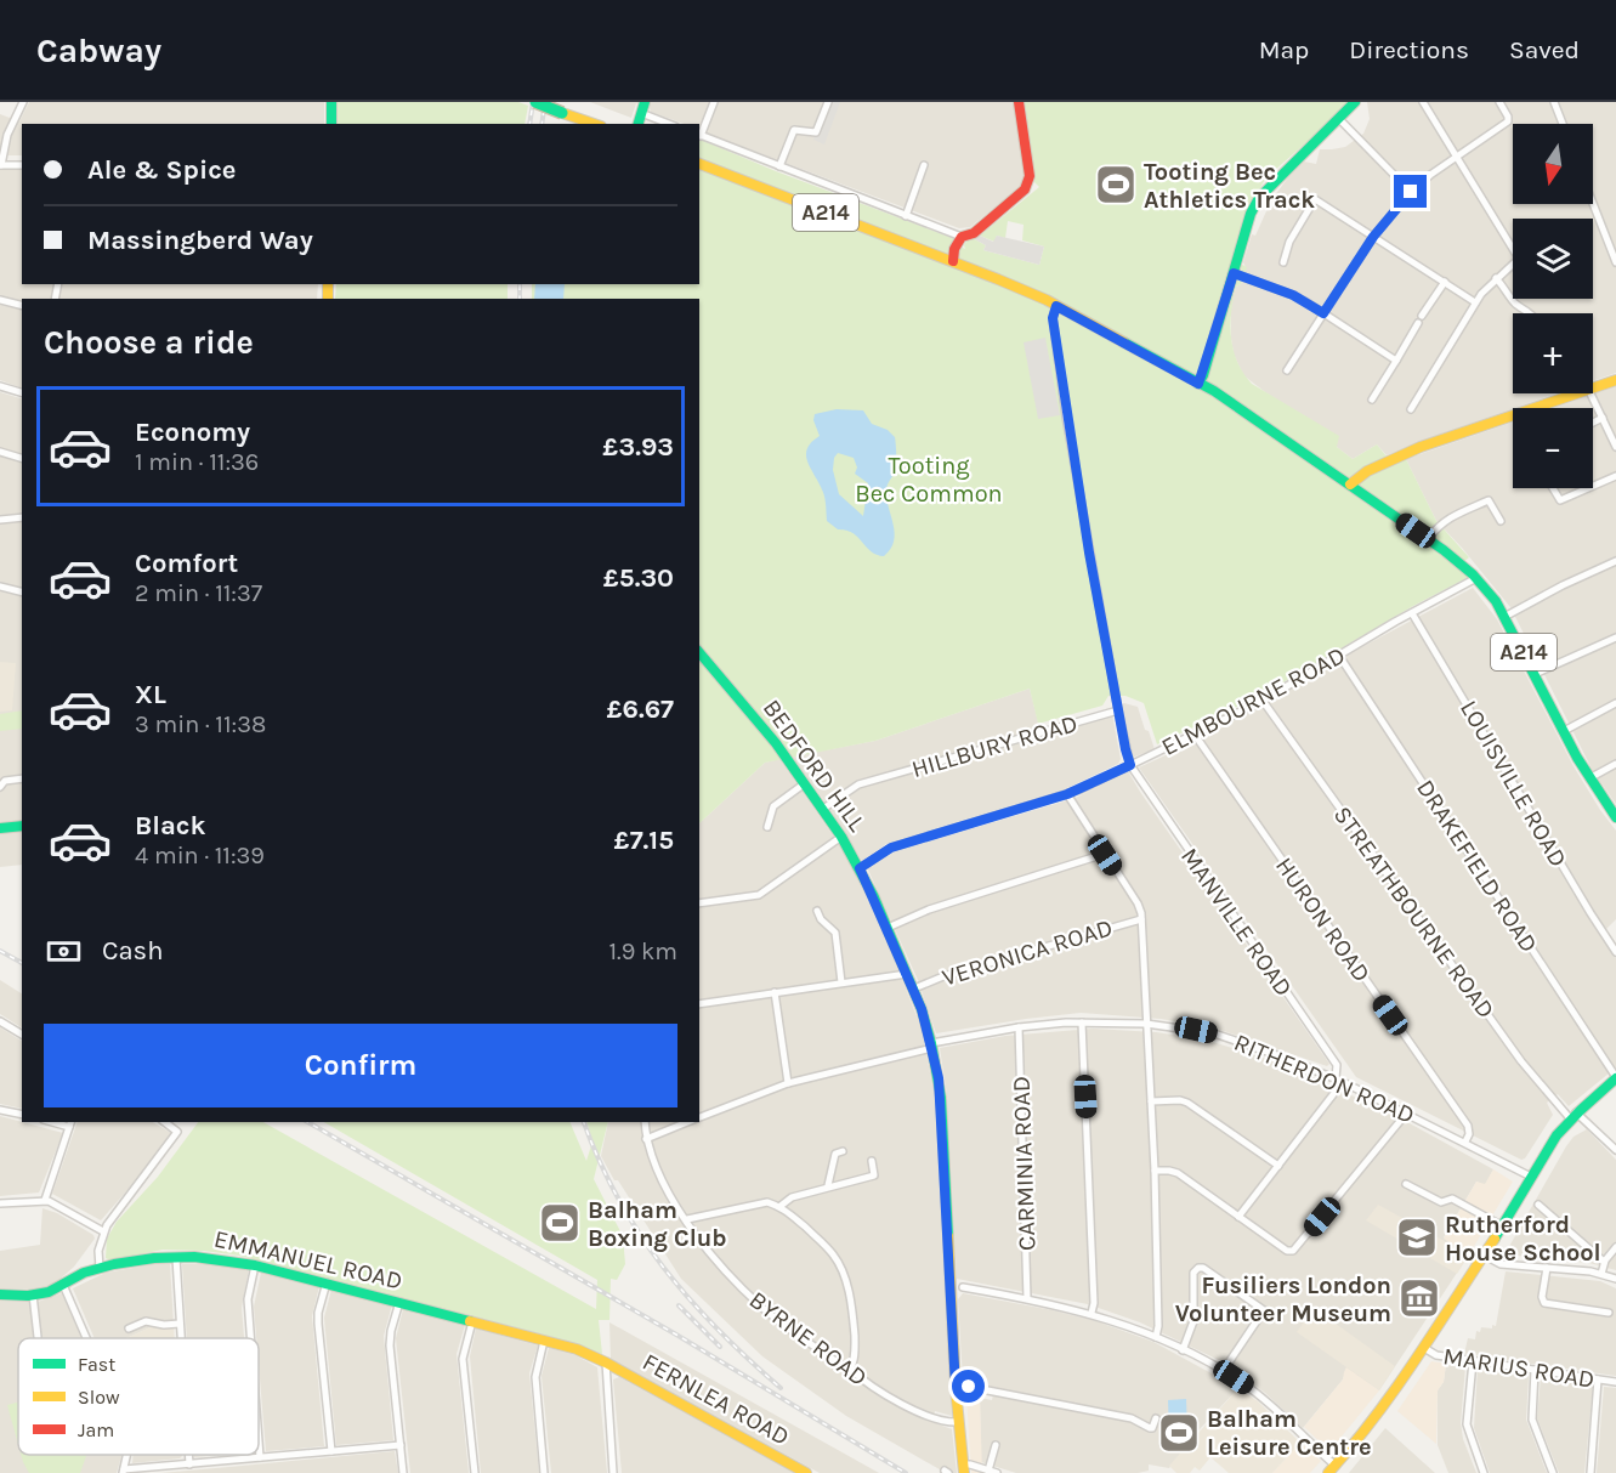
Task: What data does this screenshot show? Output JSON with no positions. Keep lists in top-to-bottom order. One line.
{"streets":{"main road":["A214","BEDFORD HILL","EMMANUEL ROAD","FERNLEA ROAD"],"street":["ELMBOURNE ROAD","HILLBURY ROAD","LOUISVILLE ROAD","DRAKEFIELD ROAD","STREATHBOURNE ROAD","HURON ROAD","MANVILLE ROAD","VERONICA ROAD","RITHERDON ROAD","CARMINIA ROAD","BYRNE ROAD","MARIUS ROAD"]},"crossings":[["A214","ELMBOURNE ROAD"],["ELMBOURNE ROAD","BEDFORD HILL"],["ELMBOURNE ROAD","LOUISVILLE ROAD"],["ELMBOURNE ROAD","DRAKEFIELD ROAD"],["ELMBOURNE ROAD","STREATHBOURNE ROAD"],["ELMBOURNE ROAD","HURON ROAD"],["ELMBOURNE ROAD","MANVILLE ROAD"],["HILLBURY ROAD","BEDFORD HILL"],["BEDFORD HILL","VERONICA ROAD"],["BEDFORD HILL","RITHERDON ROAD"],["BEDFORD HILL","BYRNE ROAD"],["HURON ROAD","RITHERDON ROAD"],["MANVILLE ROAD","RITHERDON ROAD"],["RITHERDON ROAD","CARMINIA ROAD"],["RITHERDON ROAD","BYRNE ROAD"],["EMMANUEL ROAD","FERNLEA ROAD"]],"parks":["Tooting Bec Common"],"places":{"sports":["Tooting Bec Athletics Track","Balham Boxing Club","Balham Leisure Centre"],"school or university":["Rutherford House School"],"museum":["Fusiliers London Volunteer Museum"]},"legend":["Fast","Slow","Jam"],"north":"bottom","page":{"header":"Cabway","nav":["Map","Directions","Saved"],"map_buttons":["+","−"],"banner":["Ale & Spice","Massingberd Way"],"heading":"Choose a ride","list":[{"name":"Economy","note":"1 min · 11:36","value":"£3.93"},{"name":"Comfort","note":"2 min · 11:37","value":"£5.30"},{"name":"XL","note":"3 min · 11:38","value":"£6.67"},{"name":"Black","note":"4 min · 11:39","value":"£7.15"}],"pay":["Cash","1.9 km"],"buttons":"Confirm"}}
